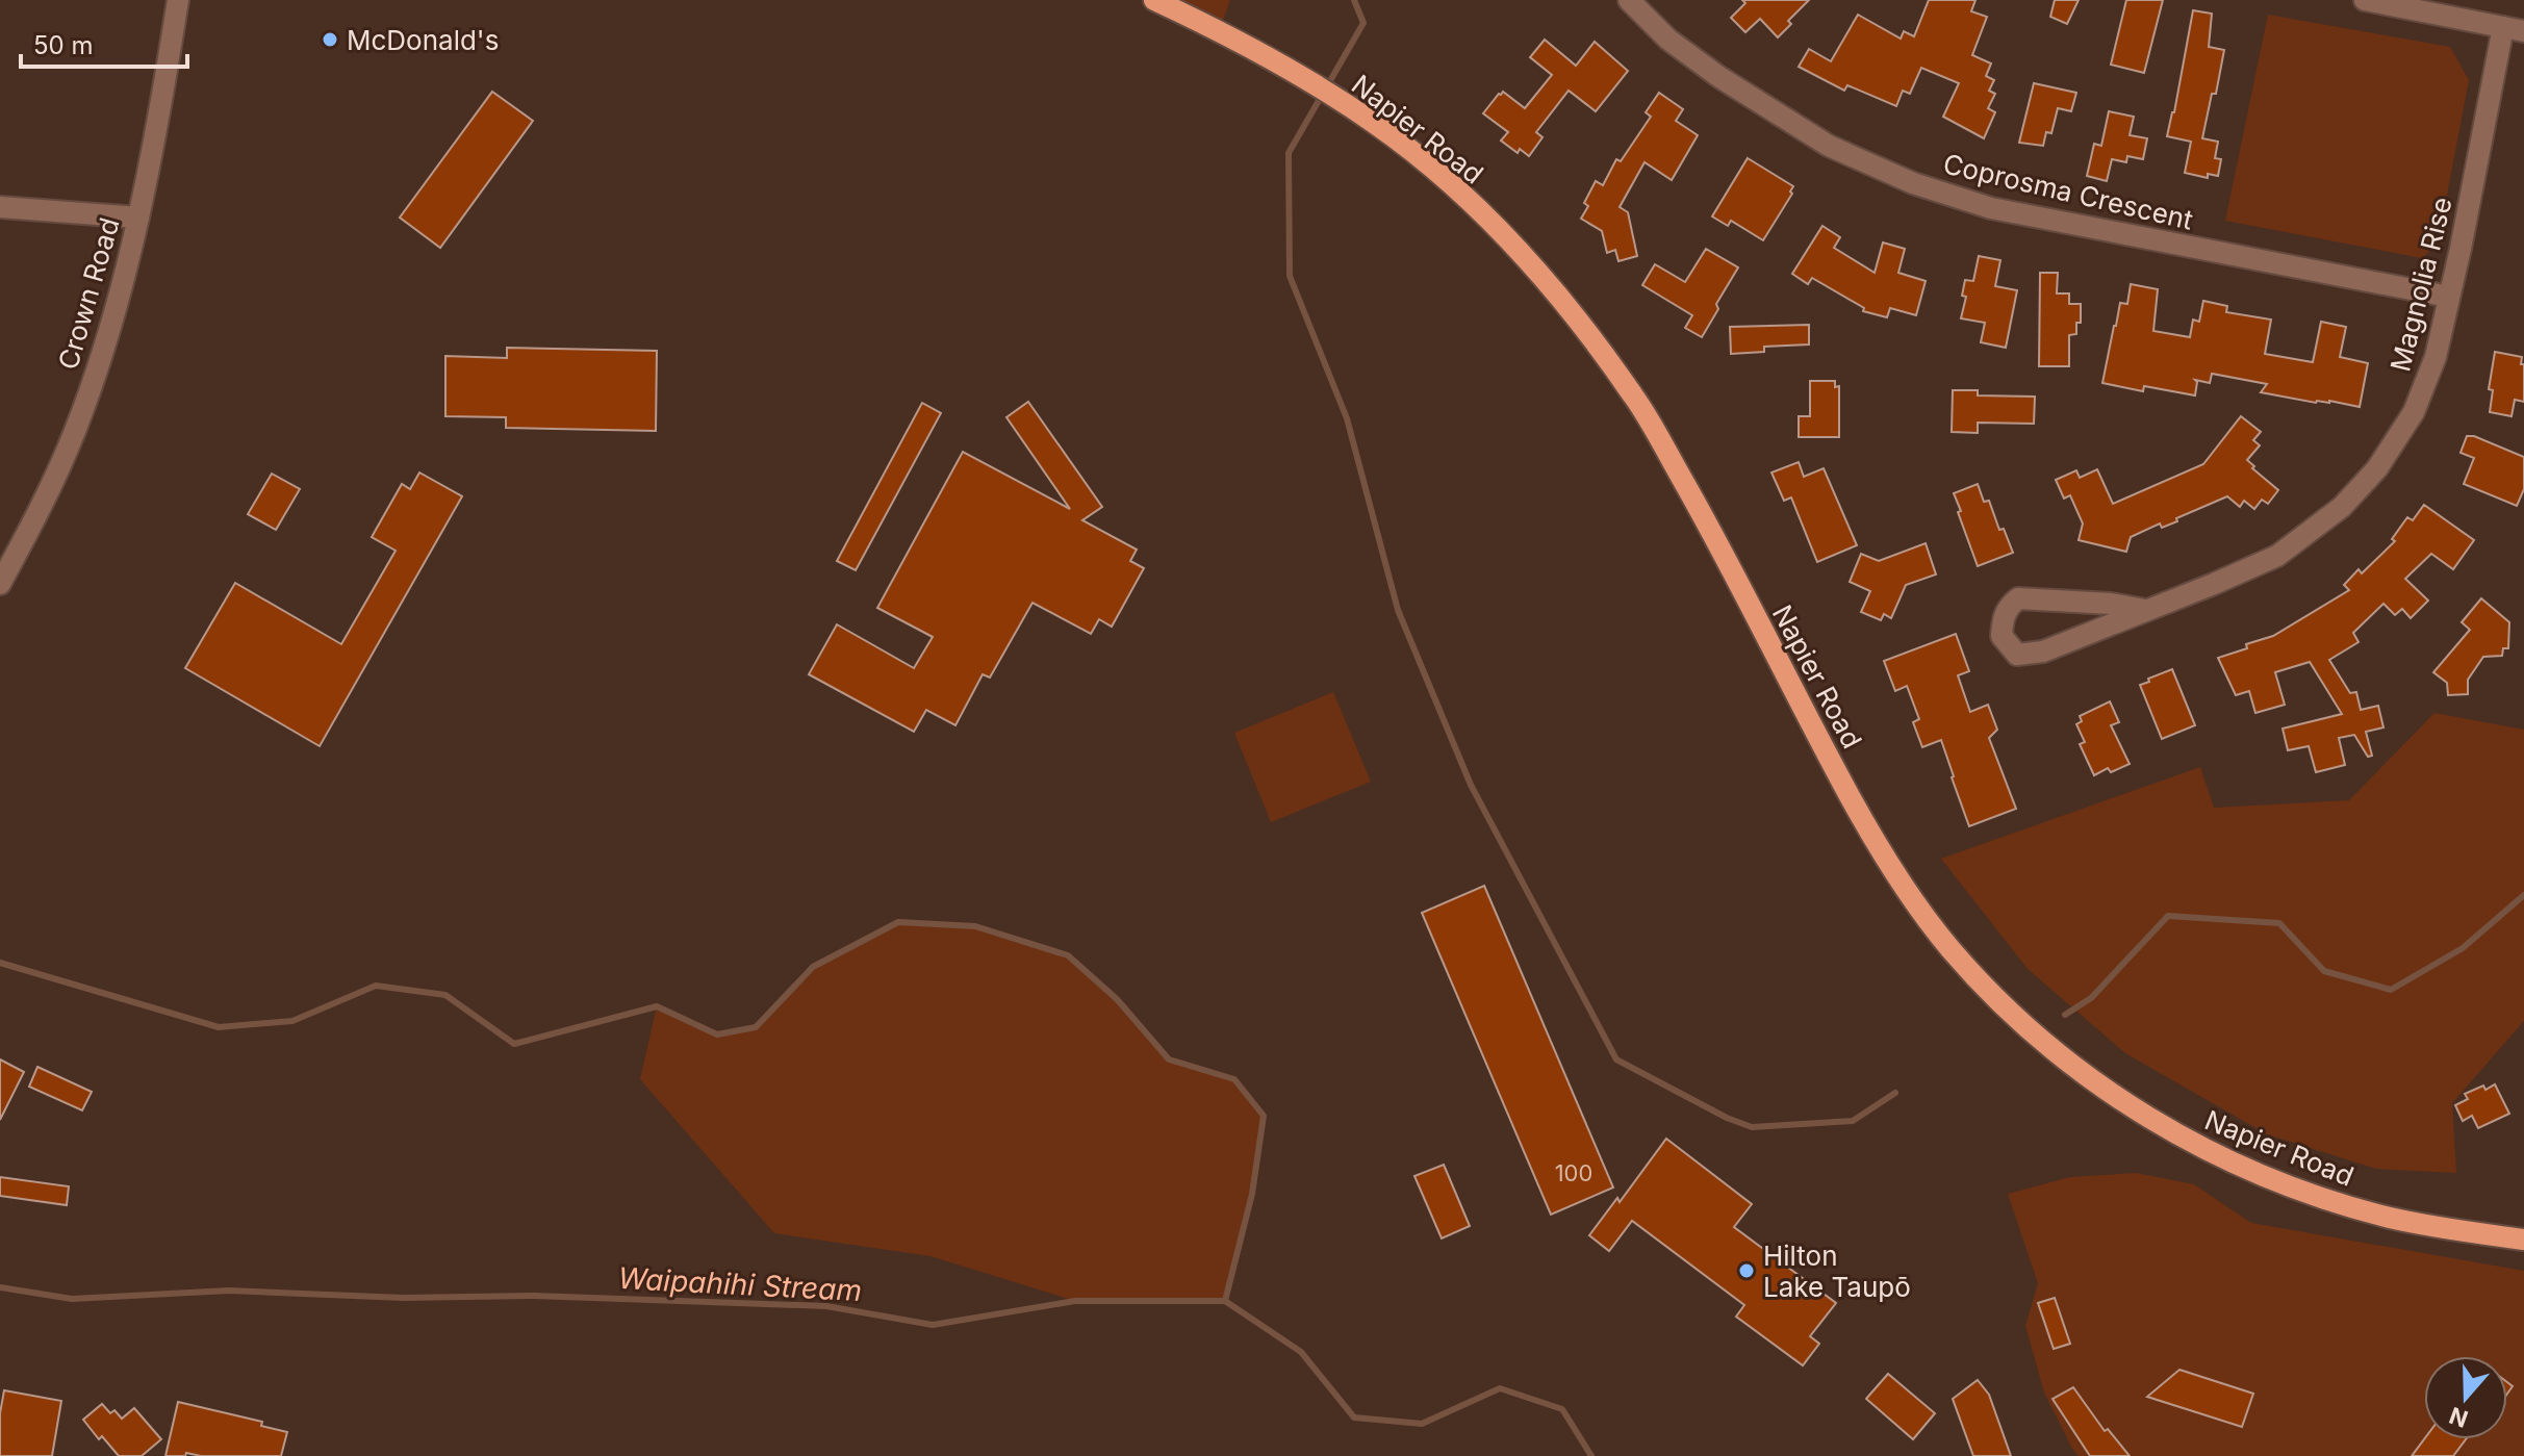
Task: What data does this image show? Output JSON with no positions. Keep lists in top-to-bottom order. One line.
{"streets":{"main road":["Napier Road"],"street":["Coprosma Crescent","Magnolia Rise","Crown Road"]},"crossings":[["Coprosma Crescent","Magnolia Rise"]],"water":["Waipahihi Stream"],"places":["McDonald's","Hilton Lake Taupō"],"house_numbers":["100"],"scale_bar":"50 m","north":"bottom"}
